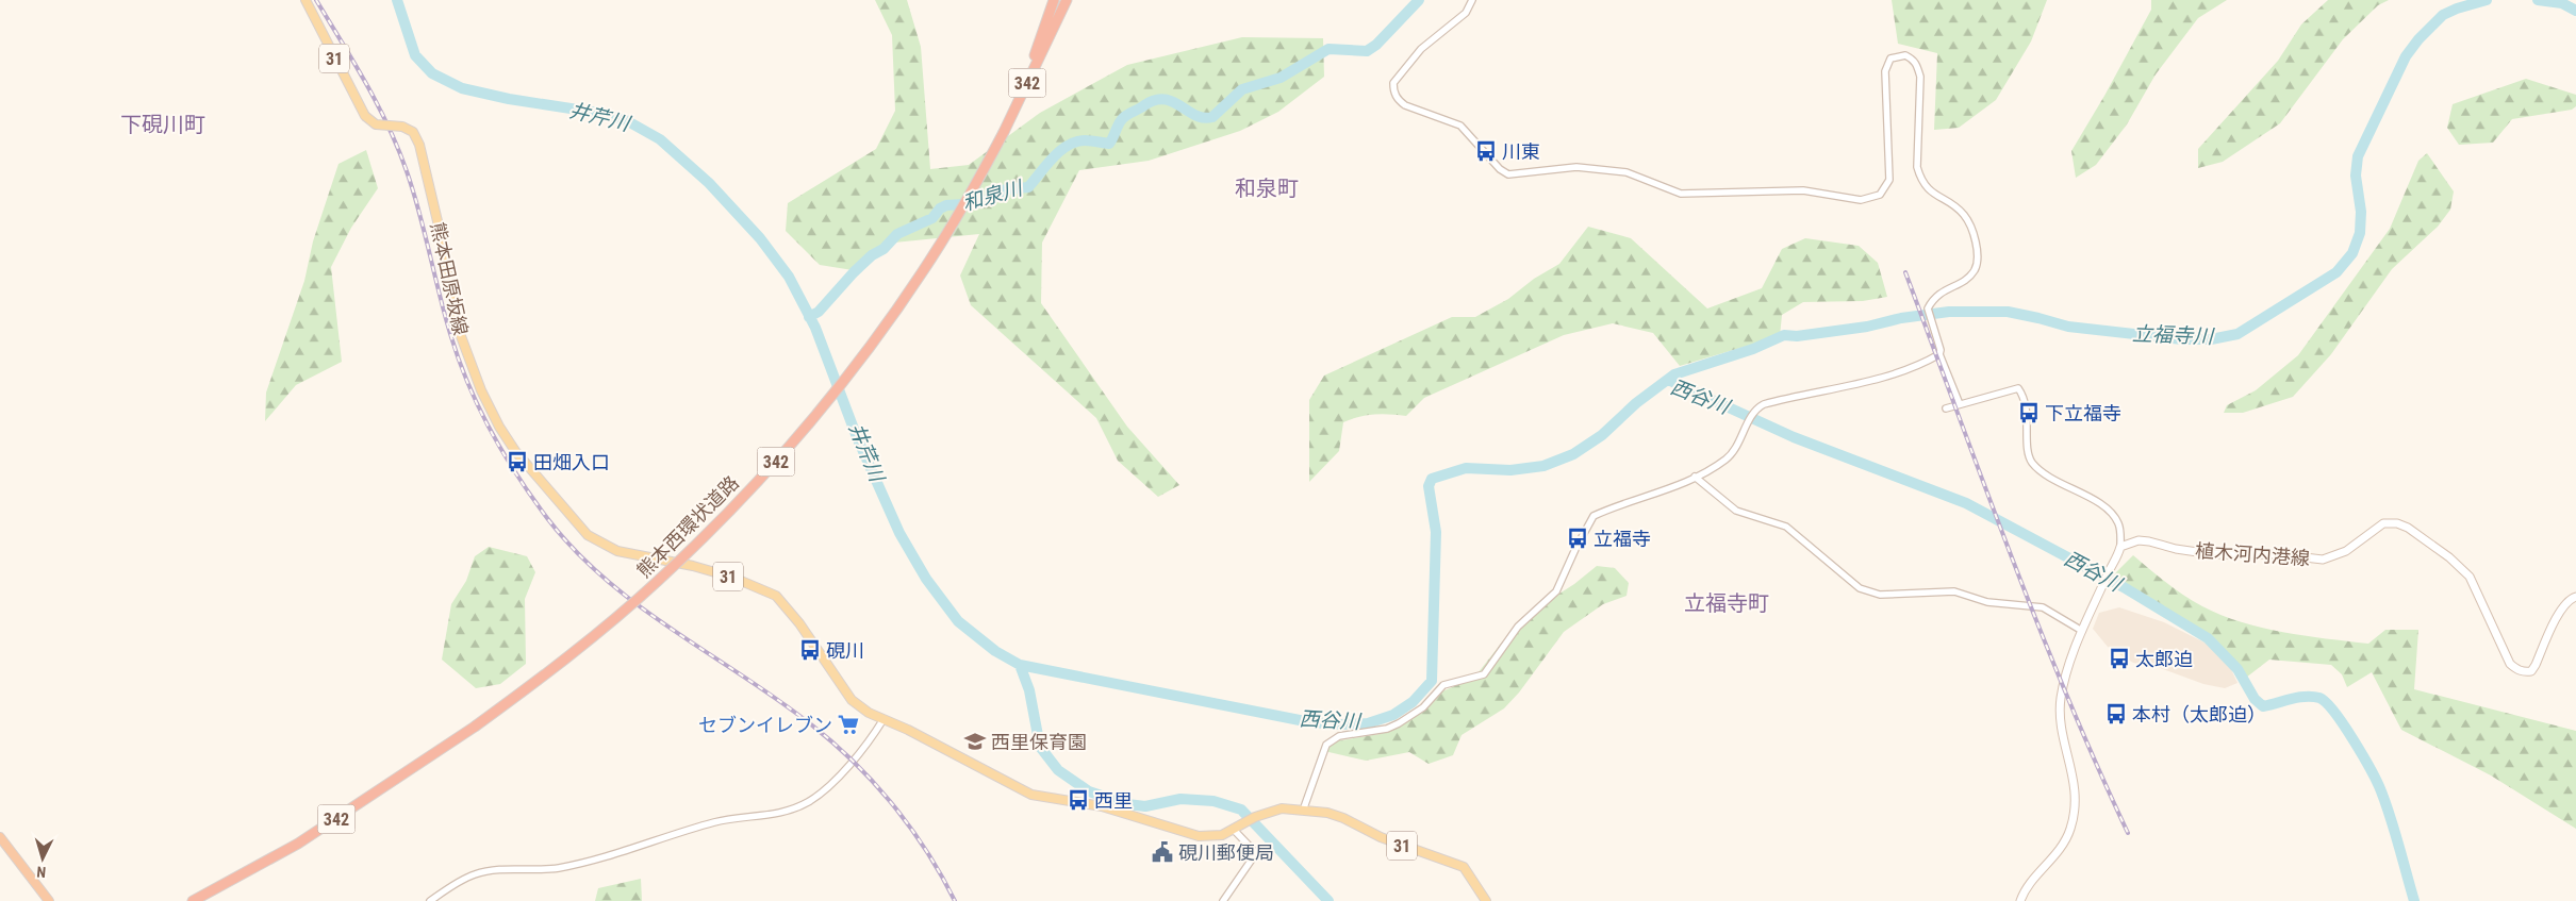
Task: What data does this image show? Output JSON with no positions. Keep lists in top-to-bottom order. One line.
{"streets":{"highway":["342","熊本西環状道路"],"main road":["31","熊本田原坂線","植木河内港線"]},"districts":["下硯川町","和泉町","立福寺町"],"water":["井芹川","和泉川","立福寺川","西谷川"],"places":{"bus stop":["川東","下立福寺","田畑入口","立福寺","硯川","太郎迫","本村（太郎迫）","西里"],"supermarket":["セブンイレブン"],"school or university":["西里保育園"],"public building":["硯川郵便局"]},"north":"bottom"}
